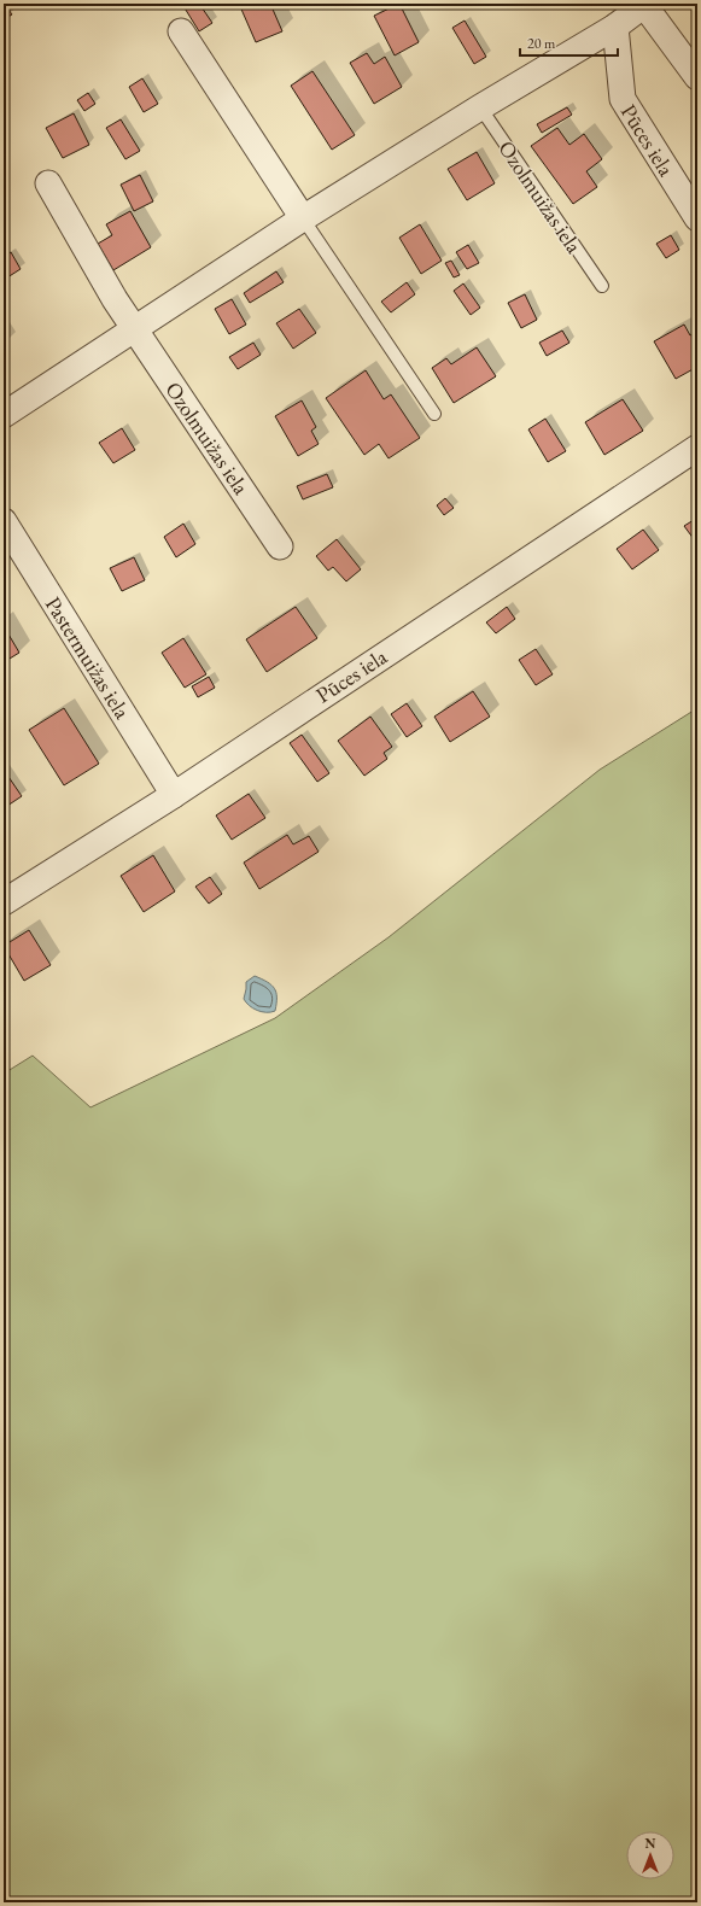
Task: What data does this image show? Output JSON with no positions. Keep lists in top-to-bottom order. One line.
{"streets":{"street":["Pūces iela","Ozolmuižas iela","Pastermuižas iela"]},"crossings":[["Pūces iela","Pastermuižas iela"]],"scale_bar":"20 m","north":"top"}
